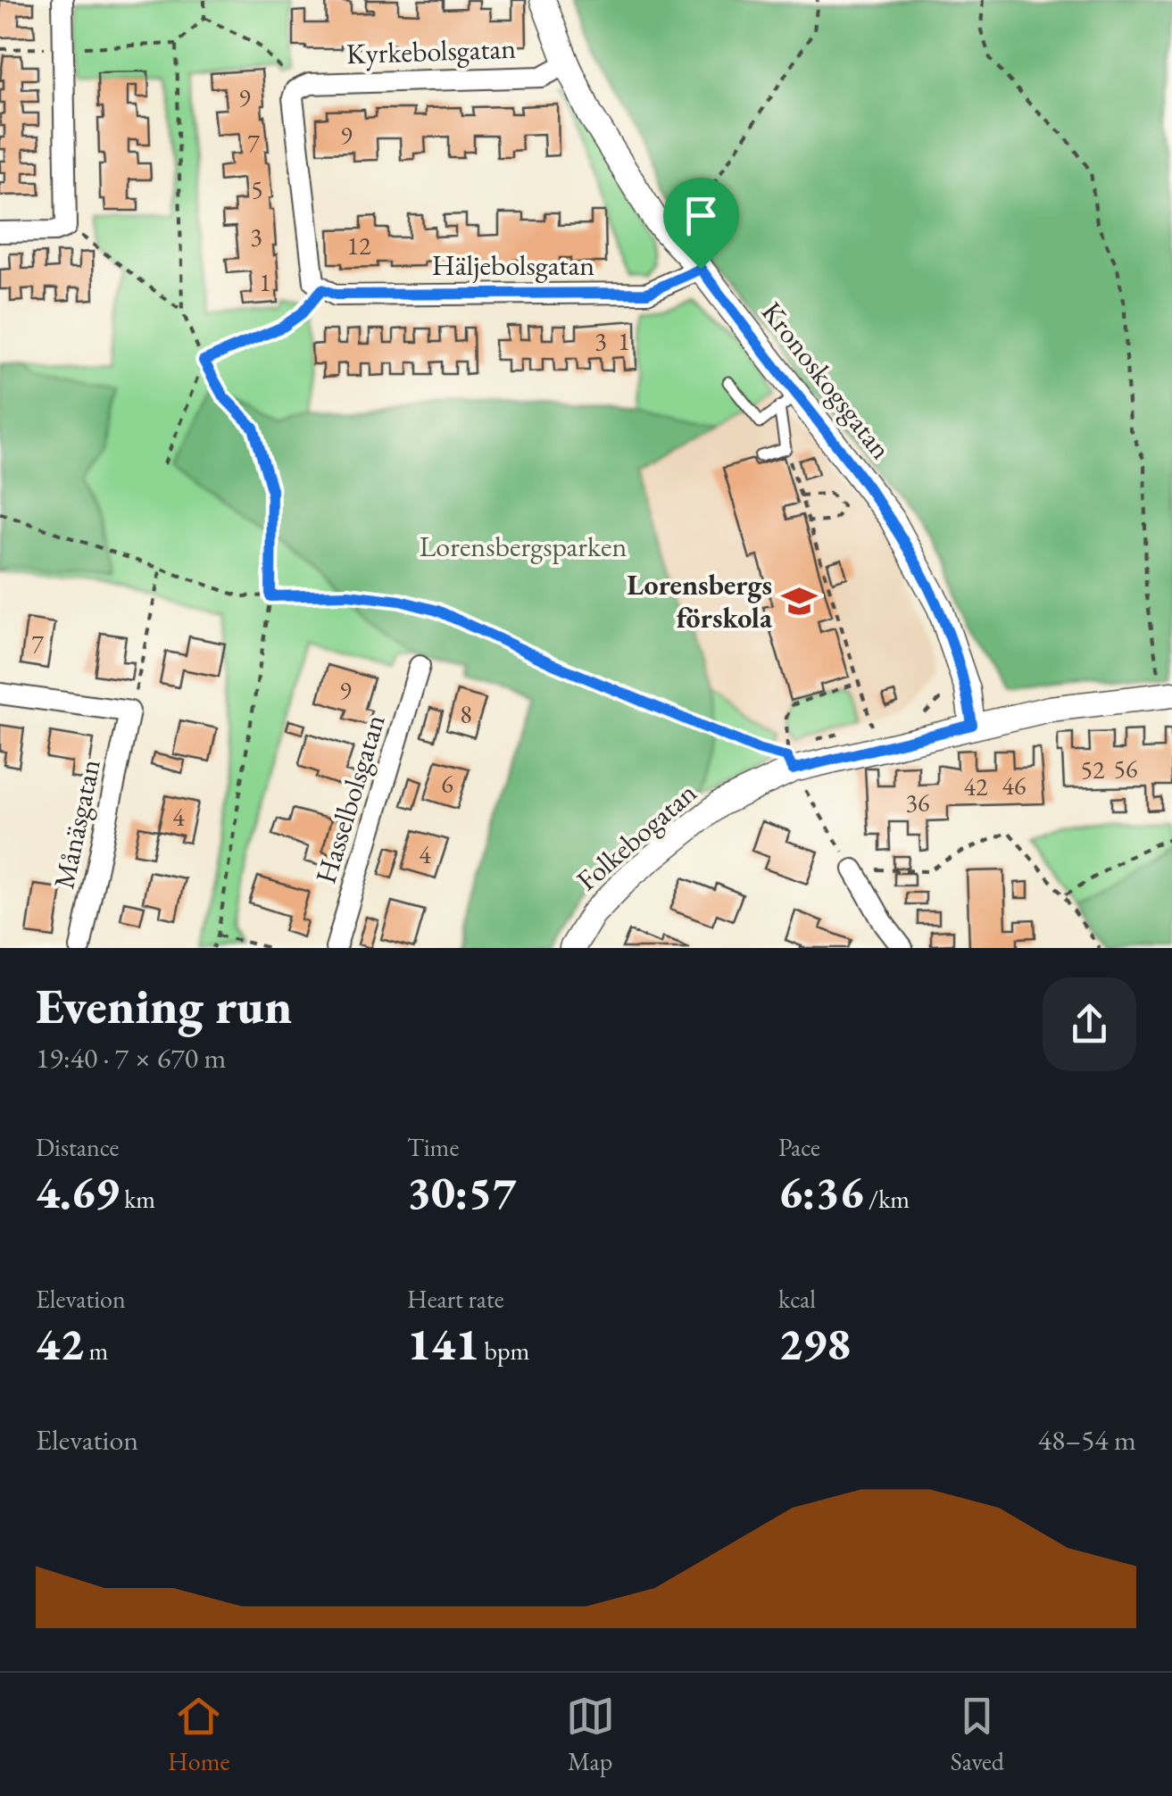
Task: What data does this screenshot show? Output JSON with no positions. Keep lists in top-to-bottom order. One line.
{"streets":{"street":["Kyrkebolsgatan","Häljebolsgatan","Kronoskogsgatan","Hasselbolsgatan","Månäsgatan","Folkebogatan"]},"crossings":[["Kyrkebolsgatan","Kronoskogsgatan"],["Häljebolsgatan","Kronoskogsgatan"],["Kronoskogsgatan","Folkebogatan"]],"parks":["Lorensbergsparken"],"places":{"school or university":["Lorensbergs förskola"]},"house_numbers":["9","9","7","5","3","12","1","3","1","7","9","8","56","52","6","46","42","36","4","4"],"page":{"heading":["Evening run","19:40 · 7 × 670 m"],"stats":[["Distance","4.69 km"],["Time","30:57"],["Pace","6:36 /km"],["Elevation","42 m"],["Heart rate","141 bpm"],["kcal","298"]],"chart":["Elevation","48–54 m"],"tabs":["Home","Map","Saved"]}}
